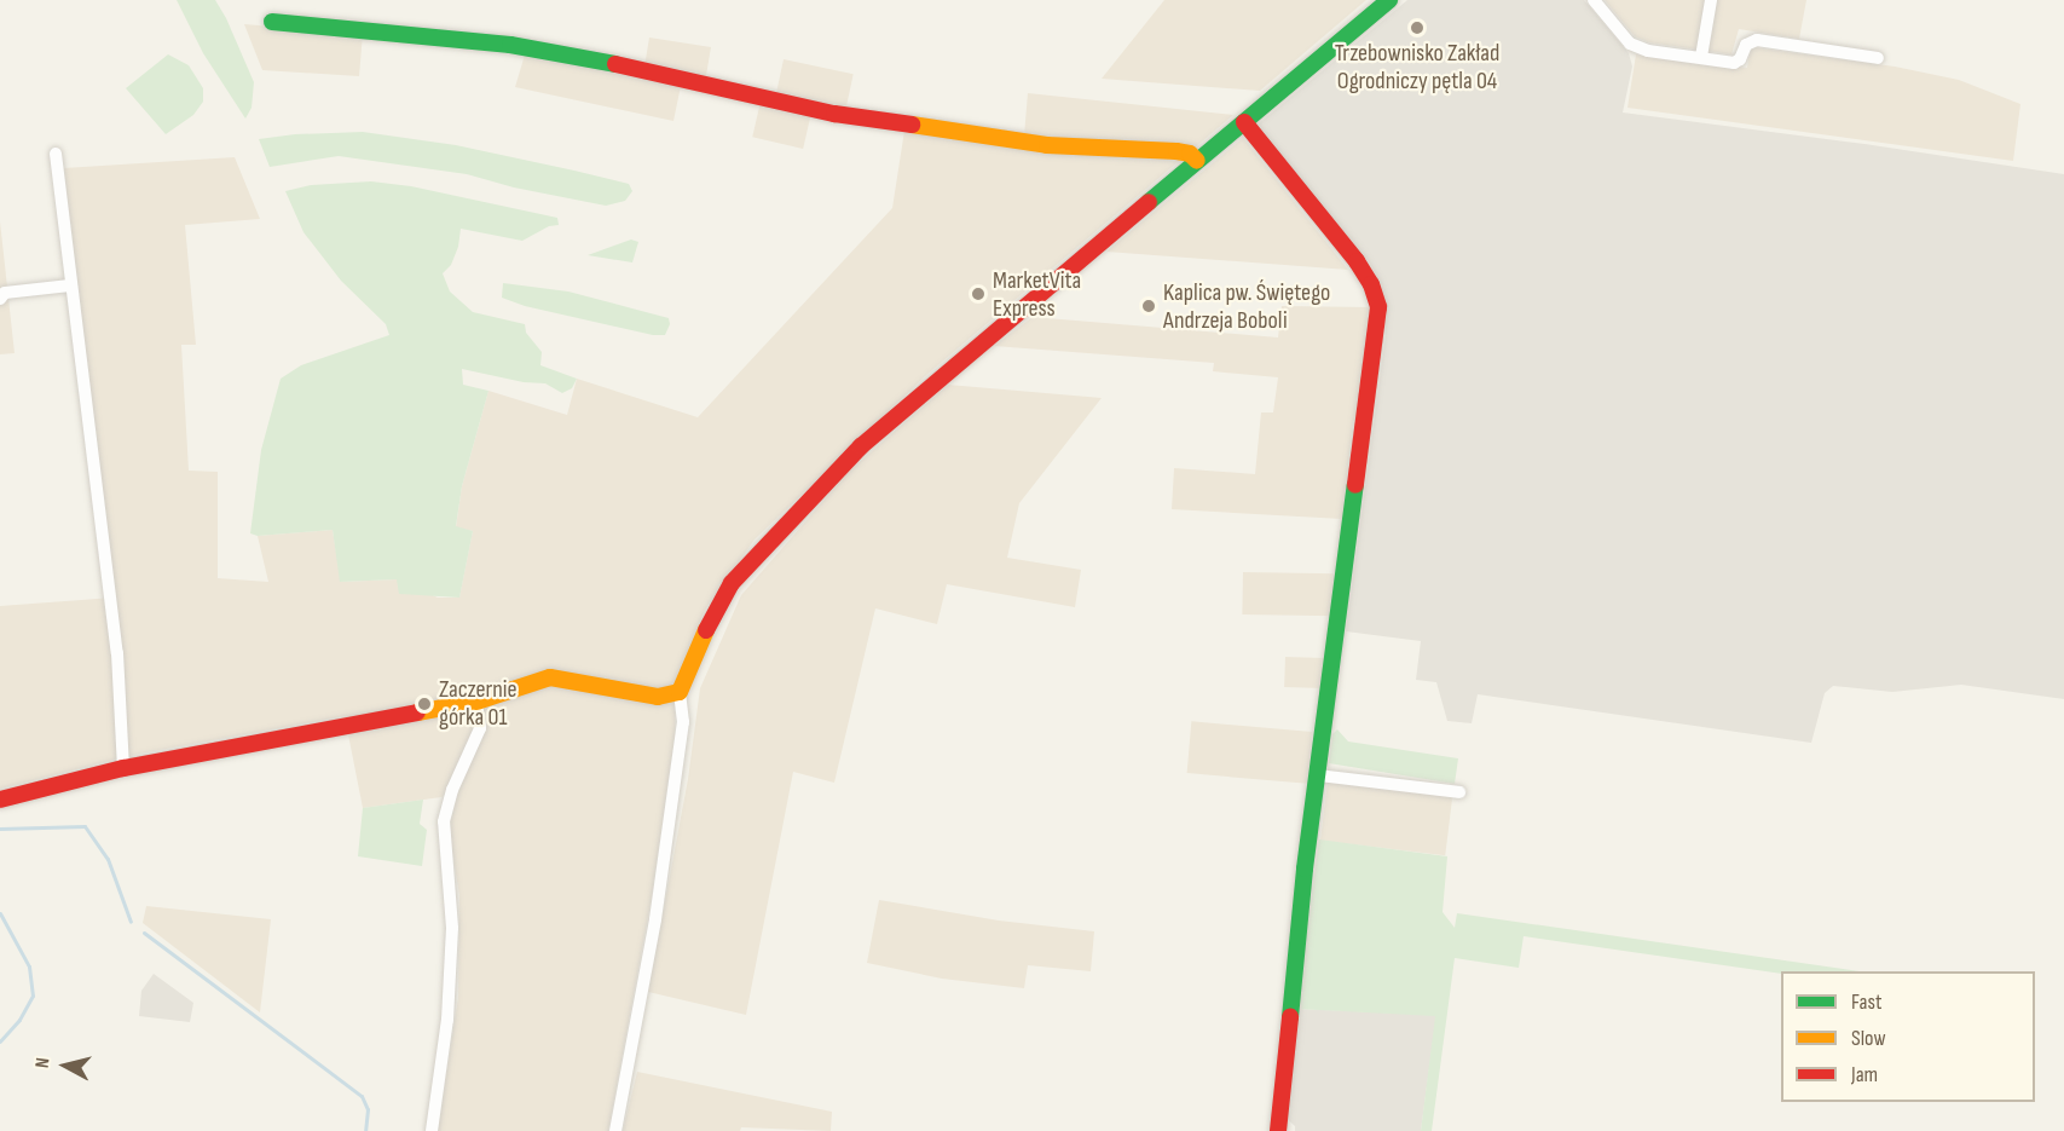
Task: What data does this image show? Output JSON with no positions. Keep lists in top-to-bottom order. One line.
{"places":["Trzebownisko Zakład Ogrodniczy pętla 04","MarketVita Express","Kaplica pw. Świętego Andrzeja Boboli","Zaczernie górka 01"],"legend":["Fast","Slow","Jam"],"north":"left"}
